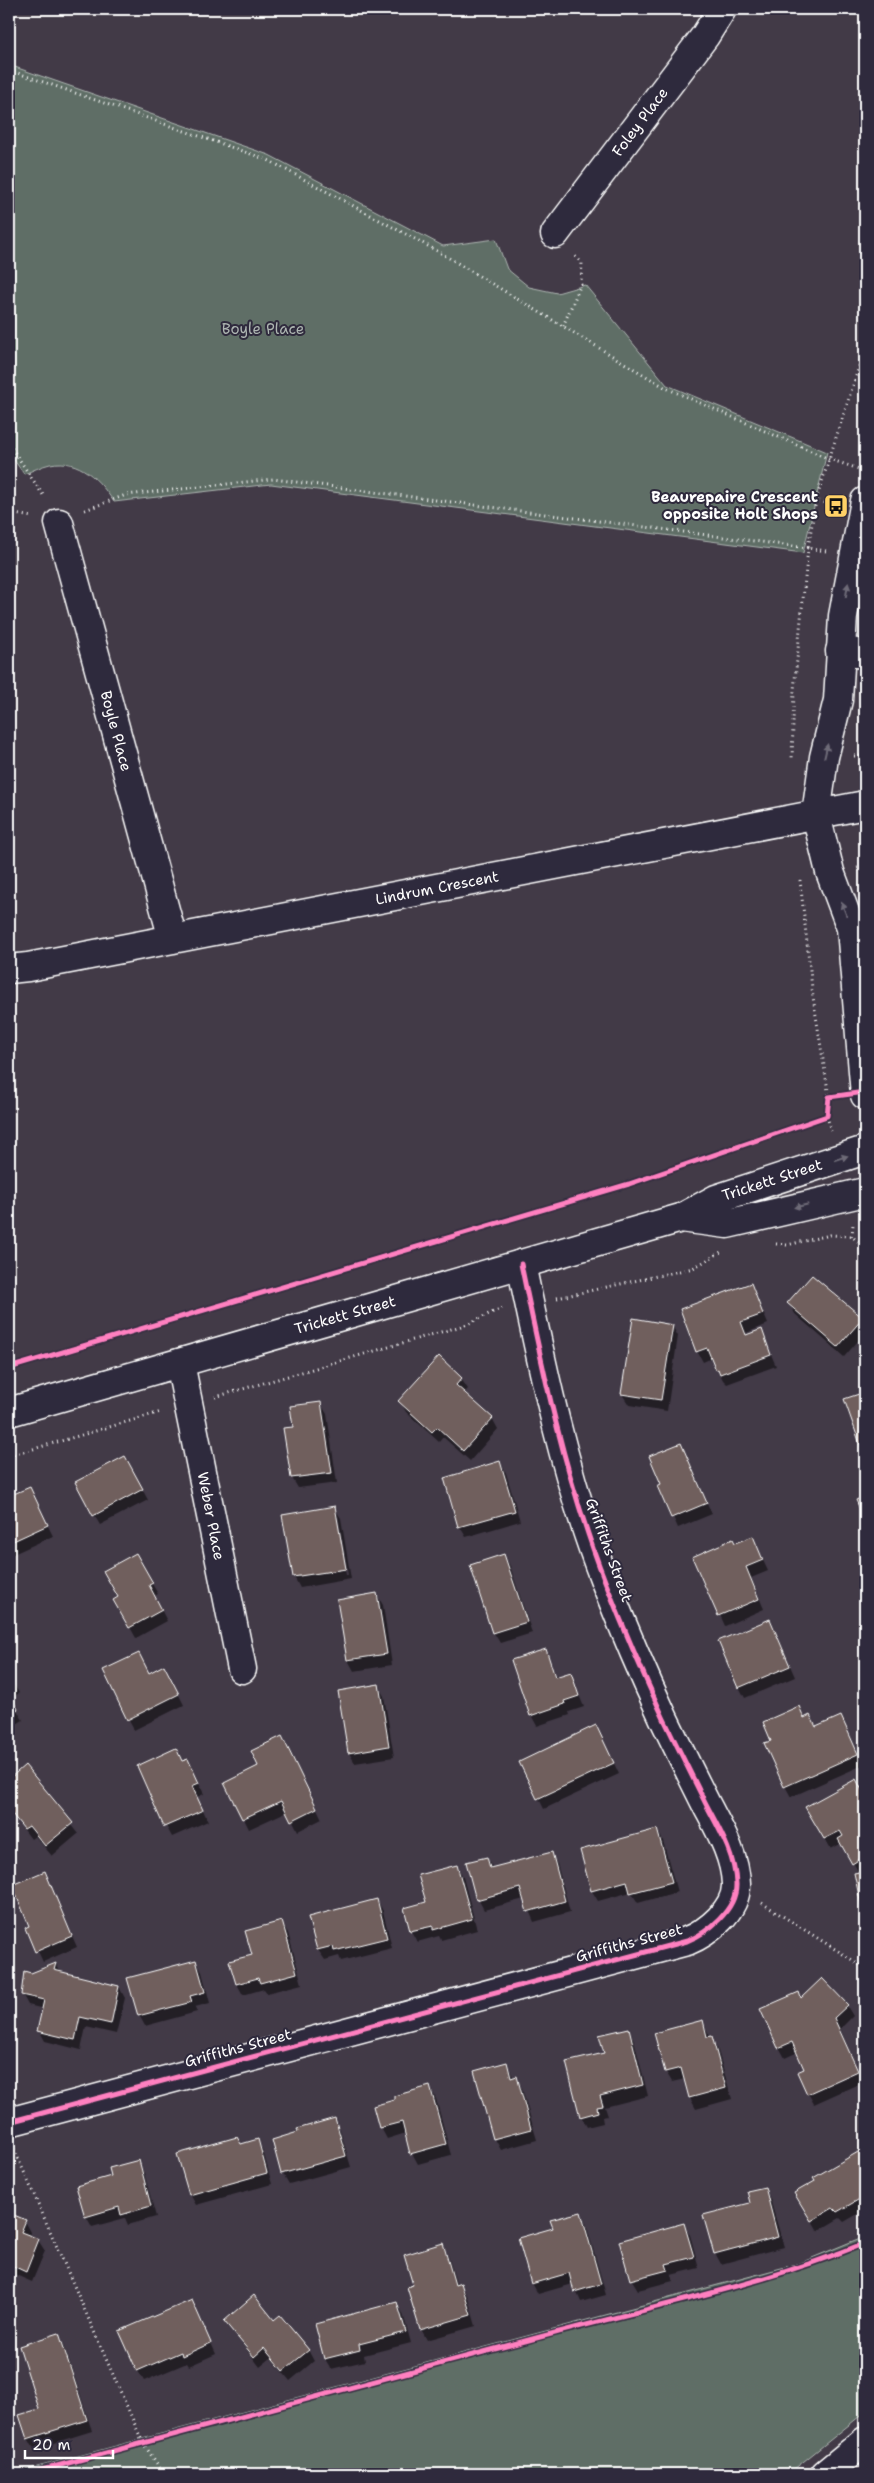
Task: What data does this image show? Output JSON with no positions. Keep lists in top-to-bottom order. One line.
{"streets":{"street":["Foley Place","Boyle Place","Lindrum Crescent","Trickett Street","Weber Place","Griffiths Street"]},"crossings":[["Boyle Place","Lindrum Crescent"],["Trickett Street","Weber Place"],["Trickett Street","Griffiths Street"]],"parks":["Boyle Place"],"places":{"bus stop":["Beaurepaire Crescent opposite Holt Shops"]},"scale_bar":"20 m"}
